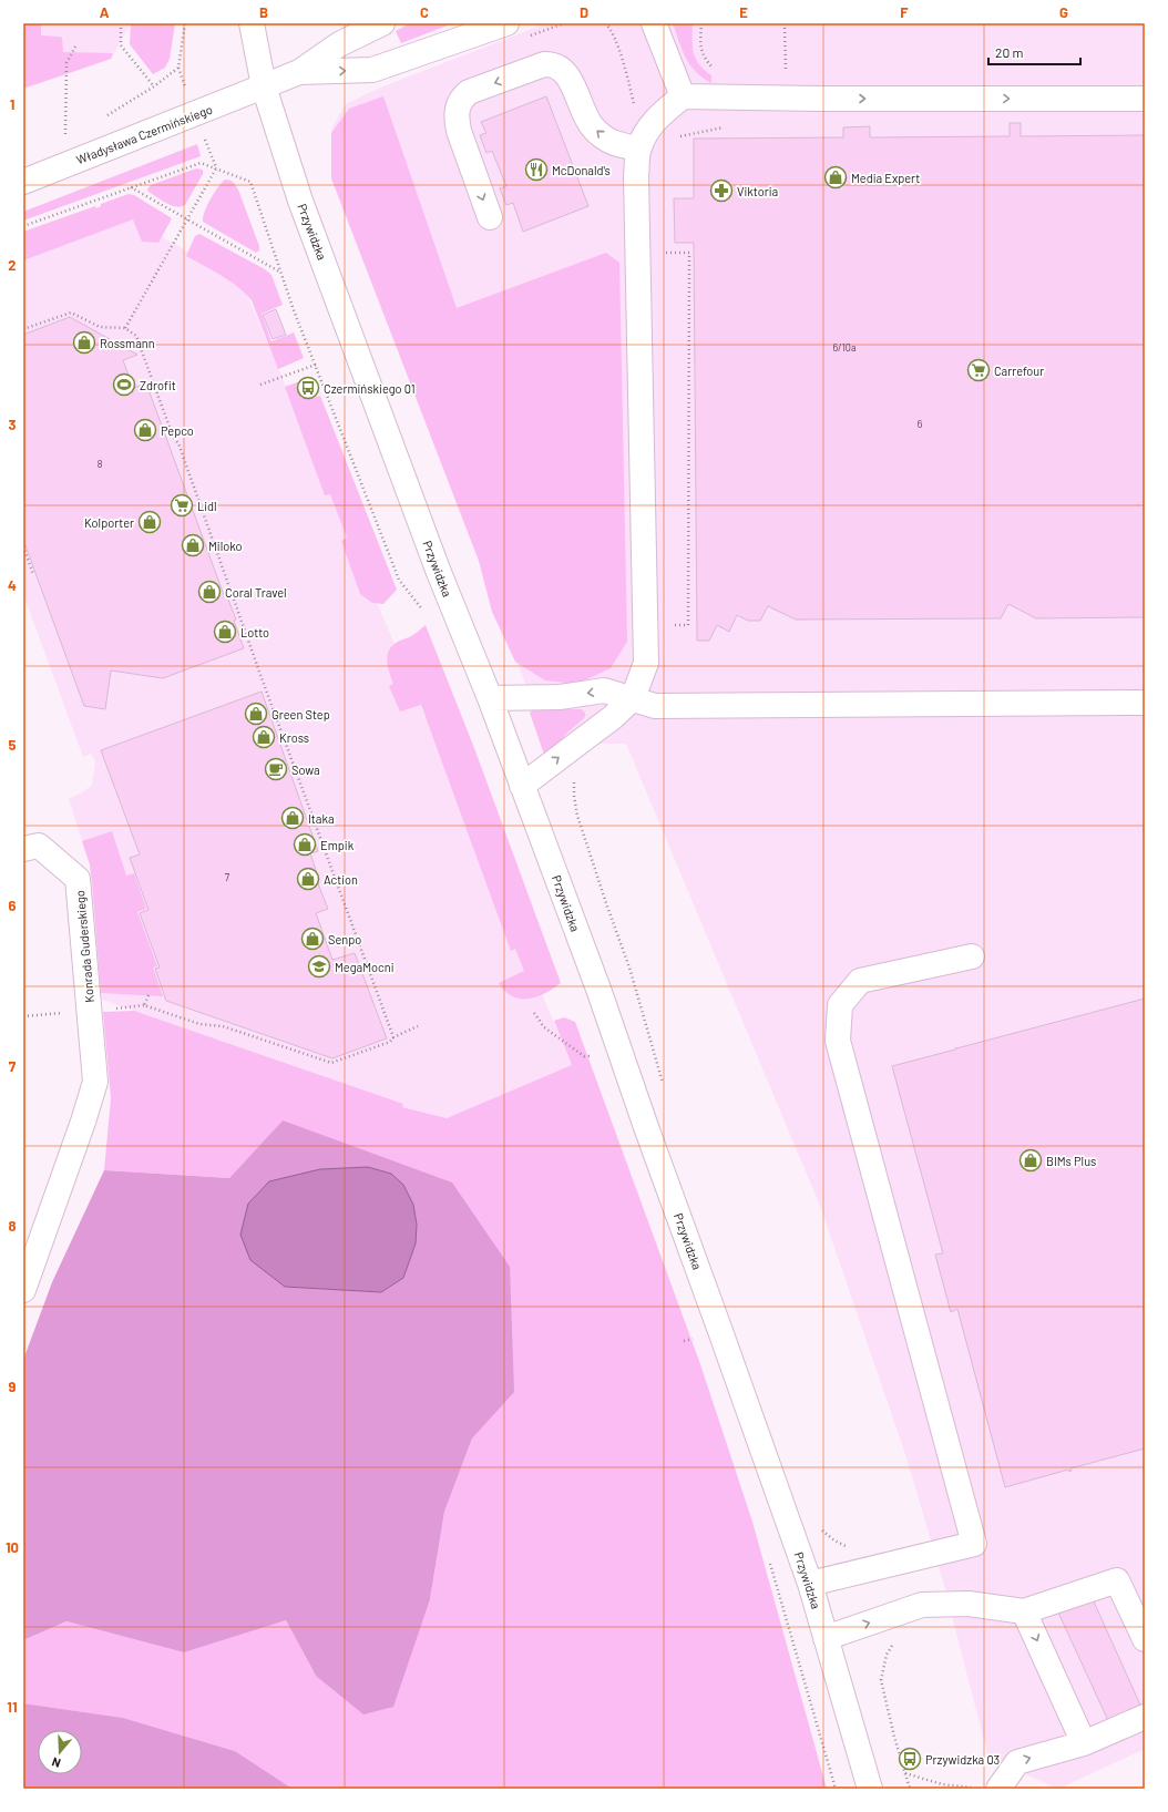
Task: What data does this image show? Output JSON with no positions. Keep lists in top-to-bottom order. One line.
{"streets":{"street":["Władysława Czermińskiego","Przywidzka","Konrada Guderskiego"]},"crossings":[["Władysława Czermińskiego","Przywidzka"]],"places":{"restaurant":["McDonald's"],"shop":["Media Expert","Rossmann","Pepco","Kolporter","Miloko","Coral Travel","Lotto","Green Step","Kross","Itaka","Empik","Action","Senpo","BIMs Plus"],"pharmacy":["Viktoria"],"supermarket":["Carrefour","Lidl"],"sports":["Zdrofit"],"bus stop":["Czermińskiego 01","Przywidzka 03"],"cafe":["Sowa"],"school or university":["MegaMocni"]},"house_numbers":["6/10a","6","8","7"],"scale_bar":"20 m","north":"bottom","grid":{"columns":["A","B","C","D","E","F","G"],"rows":["1","2","3","4","5","6","7","8","9","10","11"]}}
